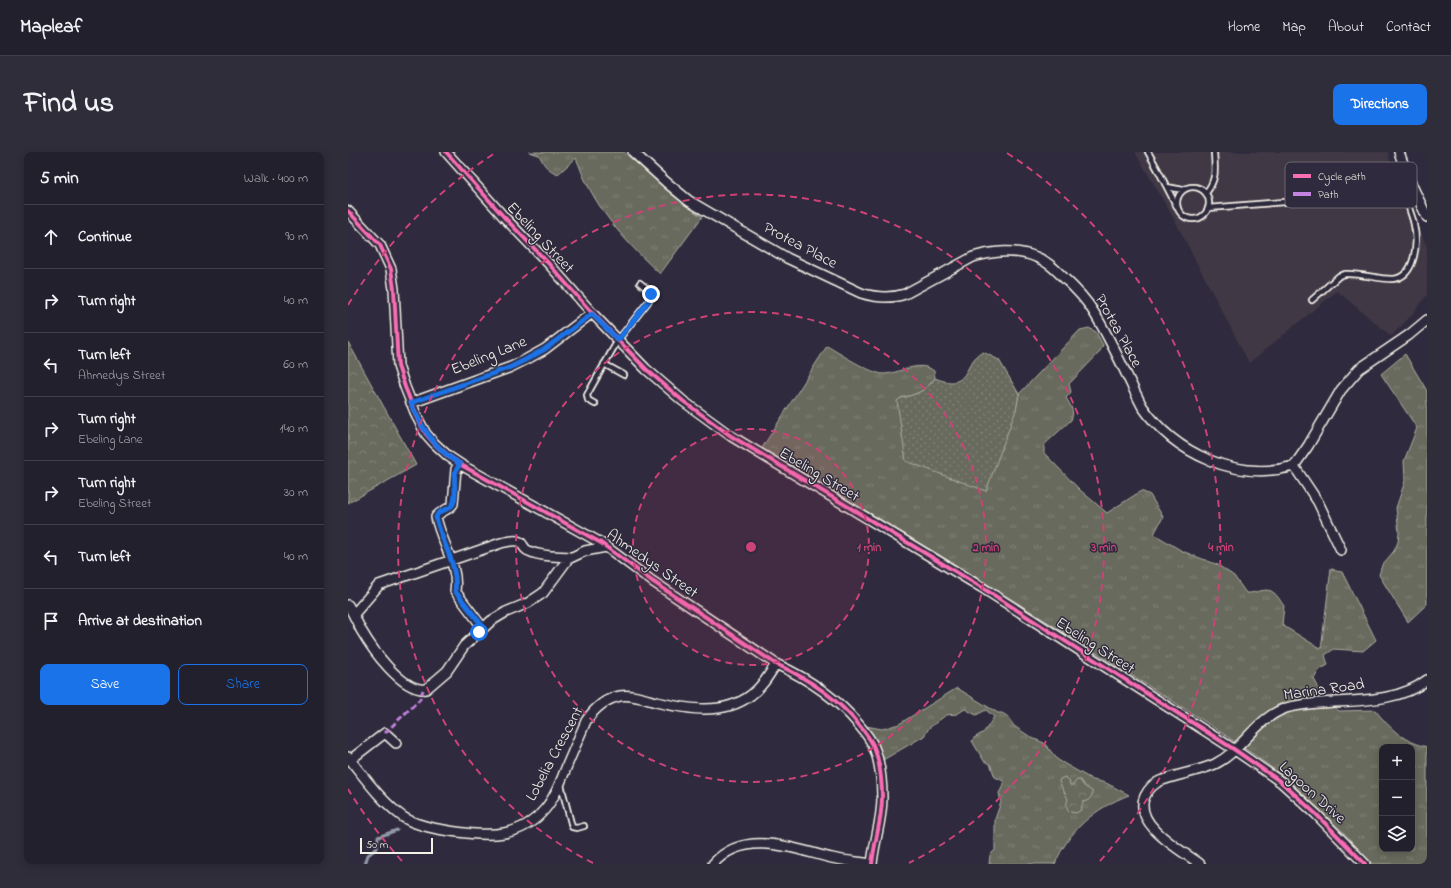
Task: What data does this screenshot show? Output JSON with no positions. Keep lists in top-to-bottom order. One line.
{"streets":{"street":["Ebeling Street","Protea Place","Ebeling Lane","Ahmedys Street","Marina Road","Lobelia Crescent","Lagoon Drive"]},"crossings":[["Ebeling Street","Ebeling Lane"],["Ebeling Street","Marina Road"],["Ebeling Street","Lagoon Drive"],["Ebeling Lane","Ahmedys Street"],["Ahmedys Street","Lobelia Crescent"],["Marina Road","Lagoon Drive"]],"legend":["Cycle path","Path"],"scale_bar":"50 m","page":{"header":"Mapleaf","nav":["Home","Map","About","Contact"],"title":"Find us","buttons":["Directions",["Save","Share"]],"heading":["5 min","Walk · 400 m"],"list":[["Continue","90 m"],["Turn right","40 m"],["Turn left","Ahmedys Street","60 m"],["Turn right","Ebeling Lane","140 m"],["Turn right","Ebeling Street","30 m"],["Turn left","40 m"],"Arrive at destination"],"map_buttons":["+","−"],"scale":"50 m"},"rings":["1 min","2 min","3 min","4 min"]}
